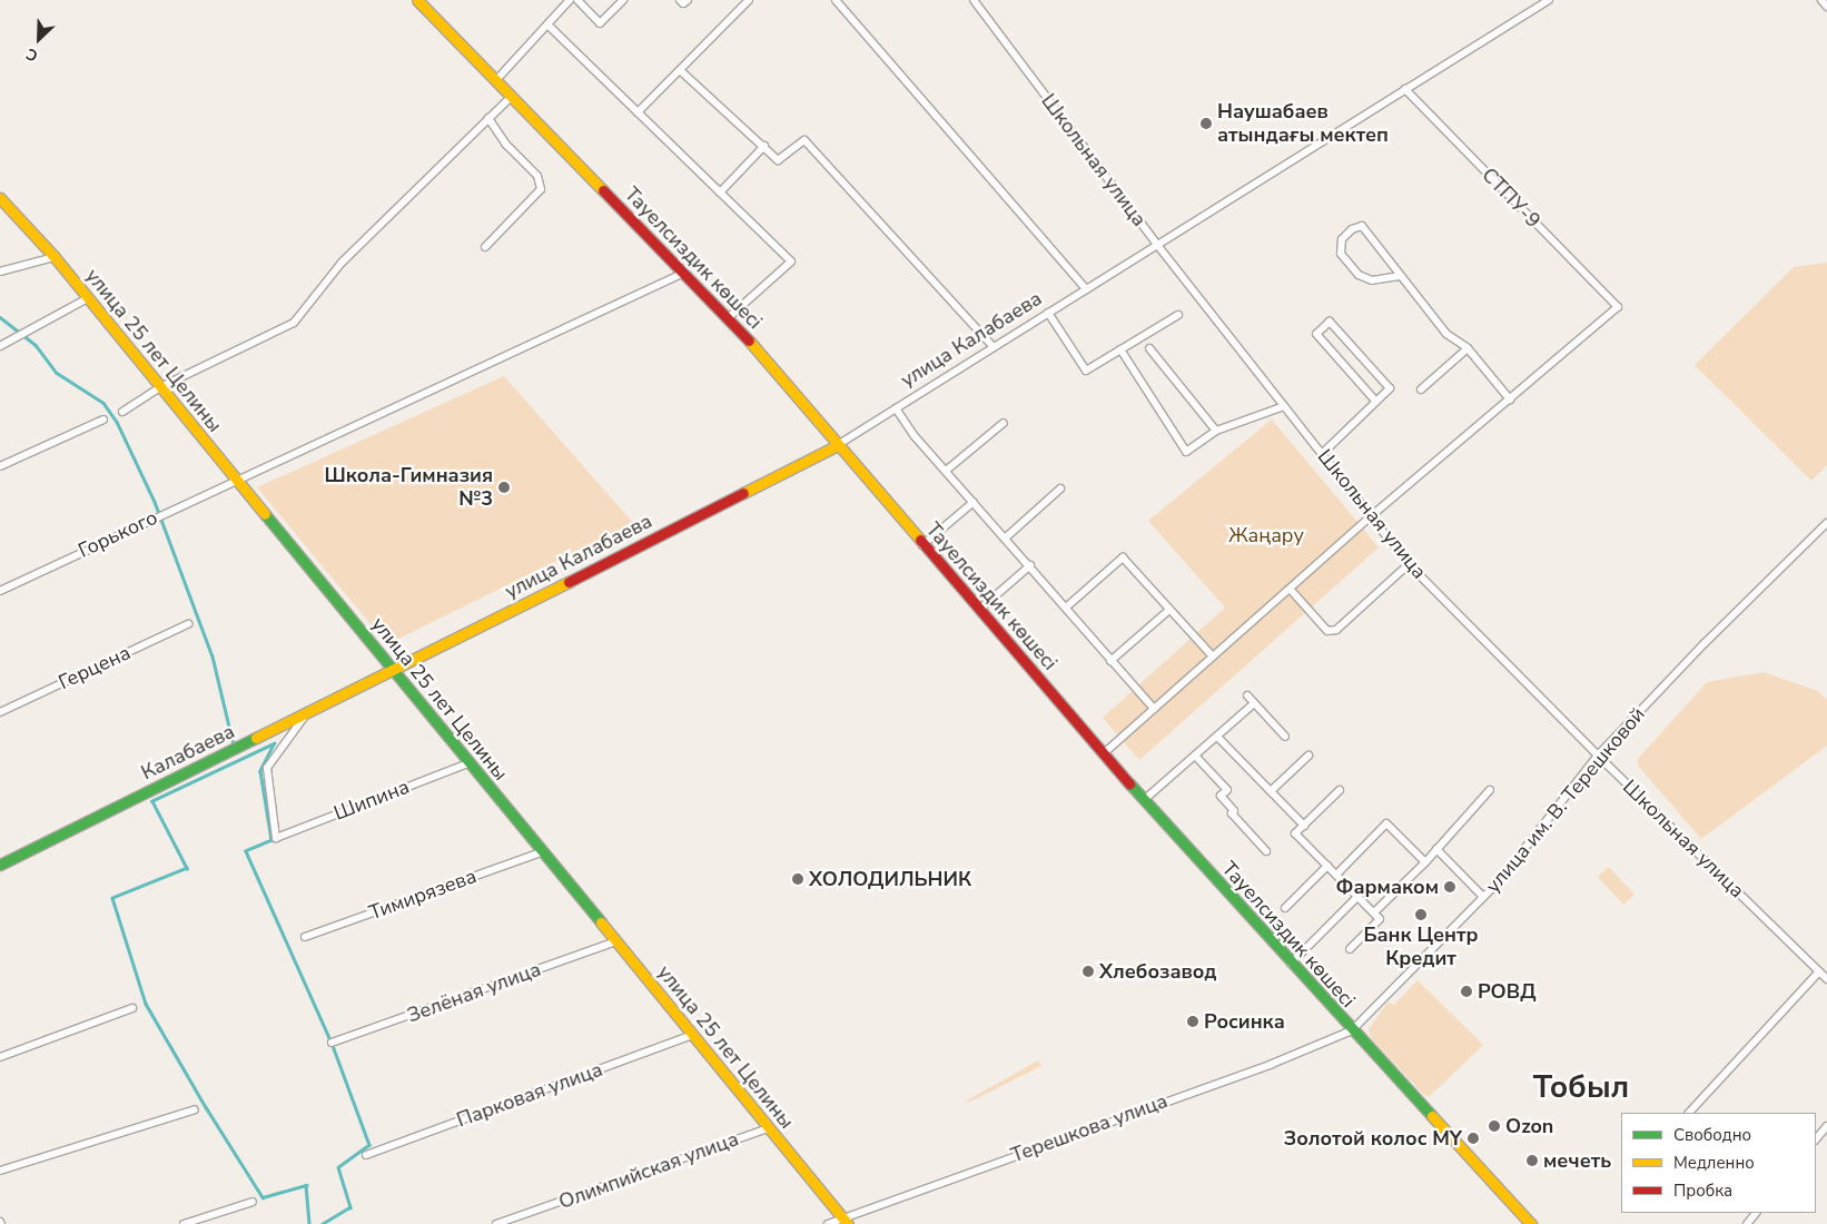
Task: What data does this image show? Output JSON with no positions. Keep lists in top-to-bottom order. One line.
{"streets":{"street":["Школьная улица","СТПУ-9","Тауелсиздик көшесі","улица Калабаева","улица 25 лет Целины","Горького","Герцена","Калабаева","Шипина","улица им. В. Терешковой","Тимирязева","Зелёная улица","Парковая улица","Терешкова улица","Олимпийская улица"]},"crossings":[["Школьная улица","улица Калабаева"],["Школьная улица","улица им. В. Терешковой"],["СТПУ-9","улица Калабаева"],["Тауелсиздик көшесі","улица Калабаева"],["Тауелсиздик көшесі","Горького"],["Тауелсиздик көшесі","улица им. В. Терешковой"],["Тауелсиздик көшесі","Терешкова улица"],["улица Калабаева","улица 25 лет Целины"],["улица Калабаева","Калабаева"],["улица 25 лет Целины","Горького"],["улица 25 лет Целины","Калабаева"],["улица 25 лет Целины","Шипина"],["улица 25 лет Целины","Тимирязева"],["улица 25 лет Целины","Зелёная улица"],["улица 25 лет Целины","Парковая улица"],["улица 25 лет Целины","Терешкова улица"],["улица 25 лет Целины","Олимпийская улица"],["Калабаева","Шипина"],["улица им. В. Терешковой","Терешкова улица"]],"districts":["Тобыл"],"parks":["Жаңару"],"places":["Наушабаев атындағы мектеп","Школа-Гимназия №3","ХОЛОДИЛЬНИК","Фармаком","Банк Центр Кредит","Хлебозавод","РОВД","Росинка","Ozon","Золотой колос МҮ","мечеть"],"legend":["Свободно","Медленно","Пробка"],"north":"bottom left"}
